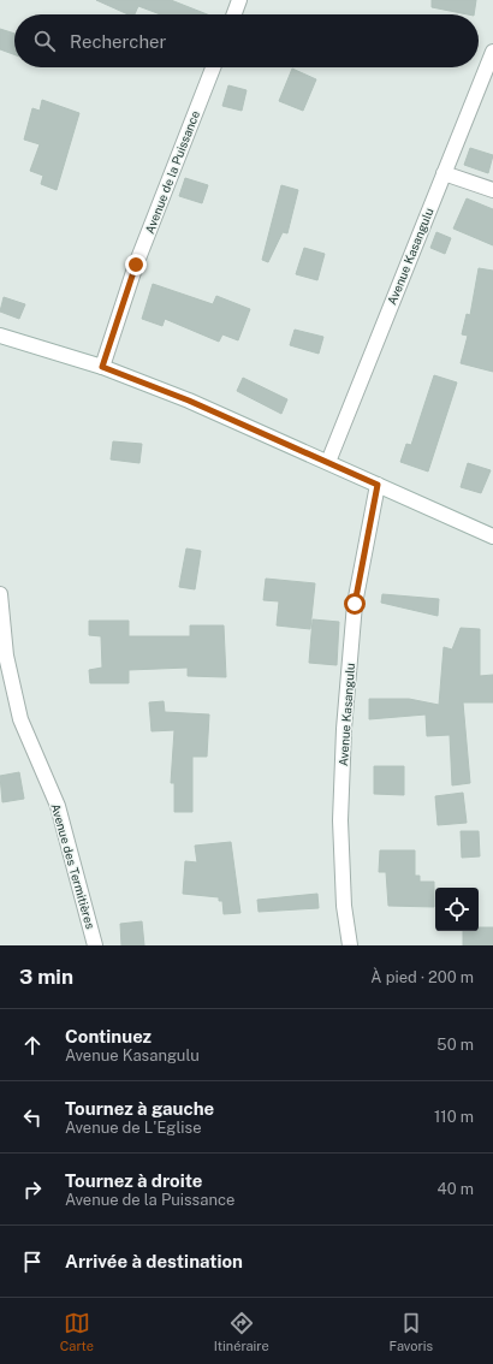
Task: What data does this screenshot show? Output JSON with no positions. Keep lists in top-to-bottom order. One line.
{"streets":{"street":["Avenue de la Puissance","Avenue Kasangulu","Avenue des Termitières"]},"page":{"search":"Rechercher","heading":["3 min","À pied · 200 m"],"list":[["Continuez","Avenue Kasangulu","50 m"],["Tournez à gauche","Avenue de L'Eglise","110 m"],["Tournez à droite","Avenue de la Puissance","40 m"],"Arrivée à destination"],"nav":["Carte","Itinéraire","Favoris"]}}
